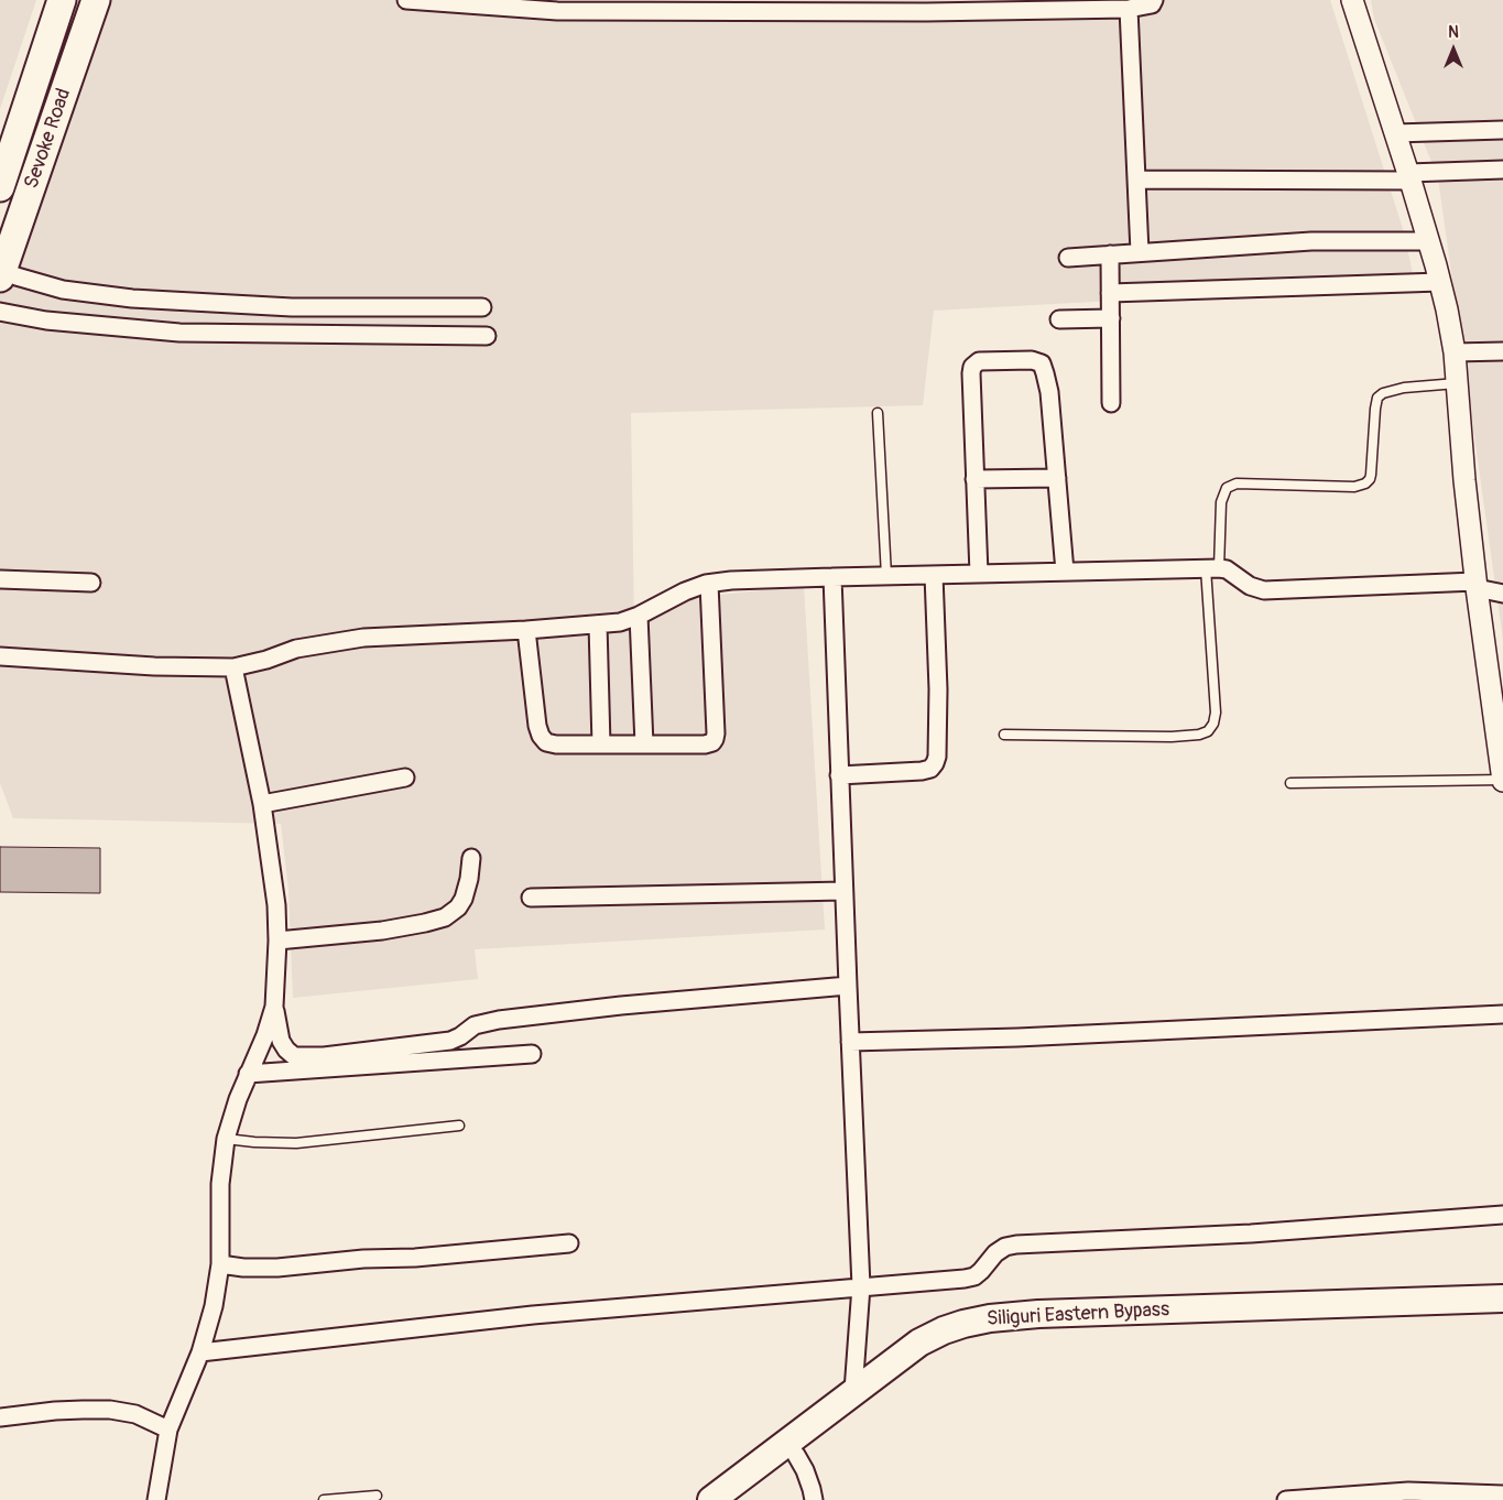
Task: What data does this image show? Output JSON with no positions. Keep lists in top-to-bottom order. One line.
{"streets":{"highway":["Sevoke Road"],"main road":["Siliguri Eastern Bypass"]},"north":"top"}
